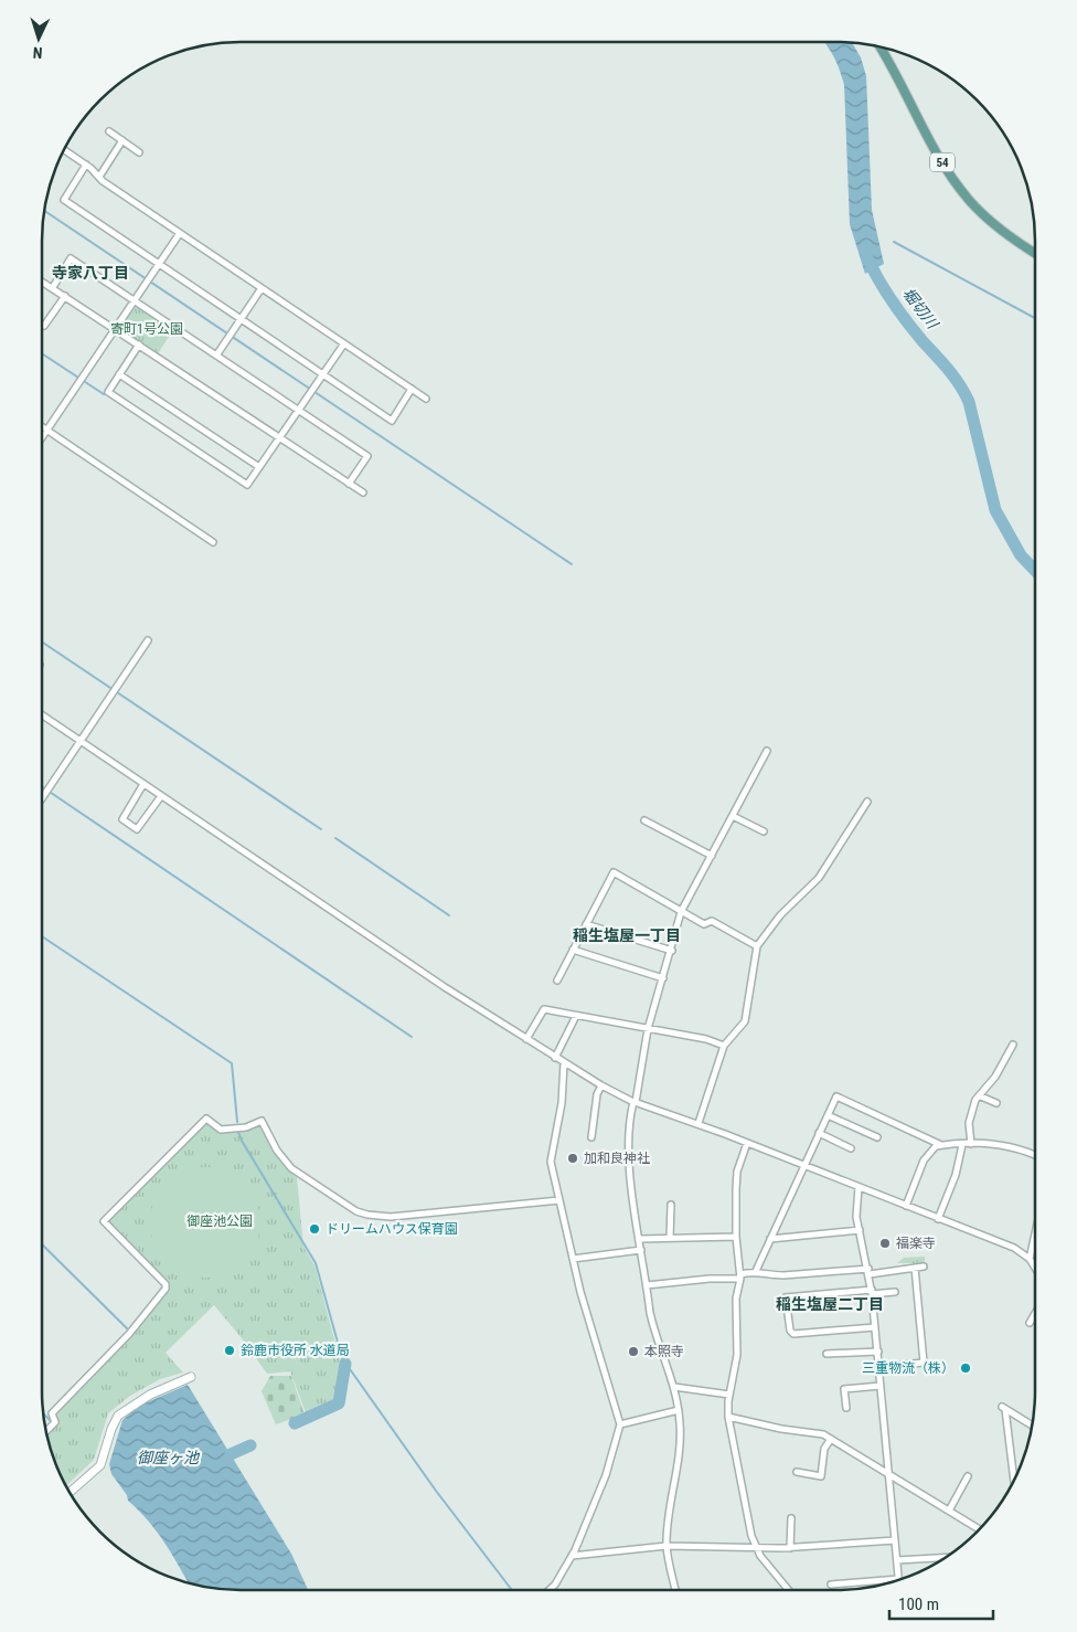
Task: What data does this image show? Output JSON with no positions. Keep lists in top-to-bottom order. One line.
{"streets":{"main road":["54"]},"districts":["寺家八丁目","稲生塩屋一丁目","稲生塩屋二丁目"],"water":["堀切川","御座ヶ池"],"parks":["寄町1号公園","御座池公園"],"places":["加和良神社","ドリームハウス保育園","福楽寺","鈴鹿市役所 水道局","本照寺","三重物流（株）"],"scale_bar":"100 m","north":"bottom"}
